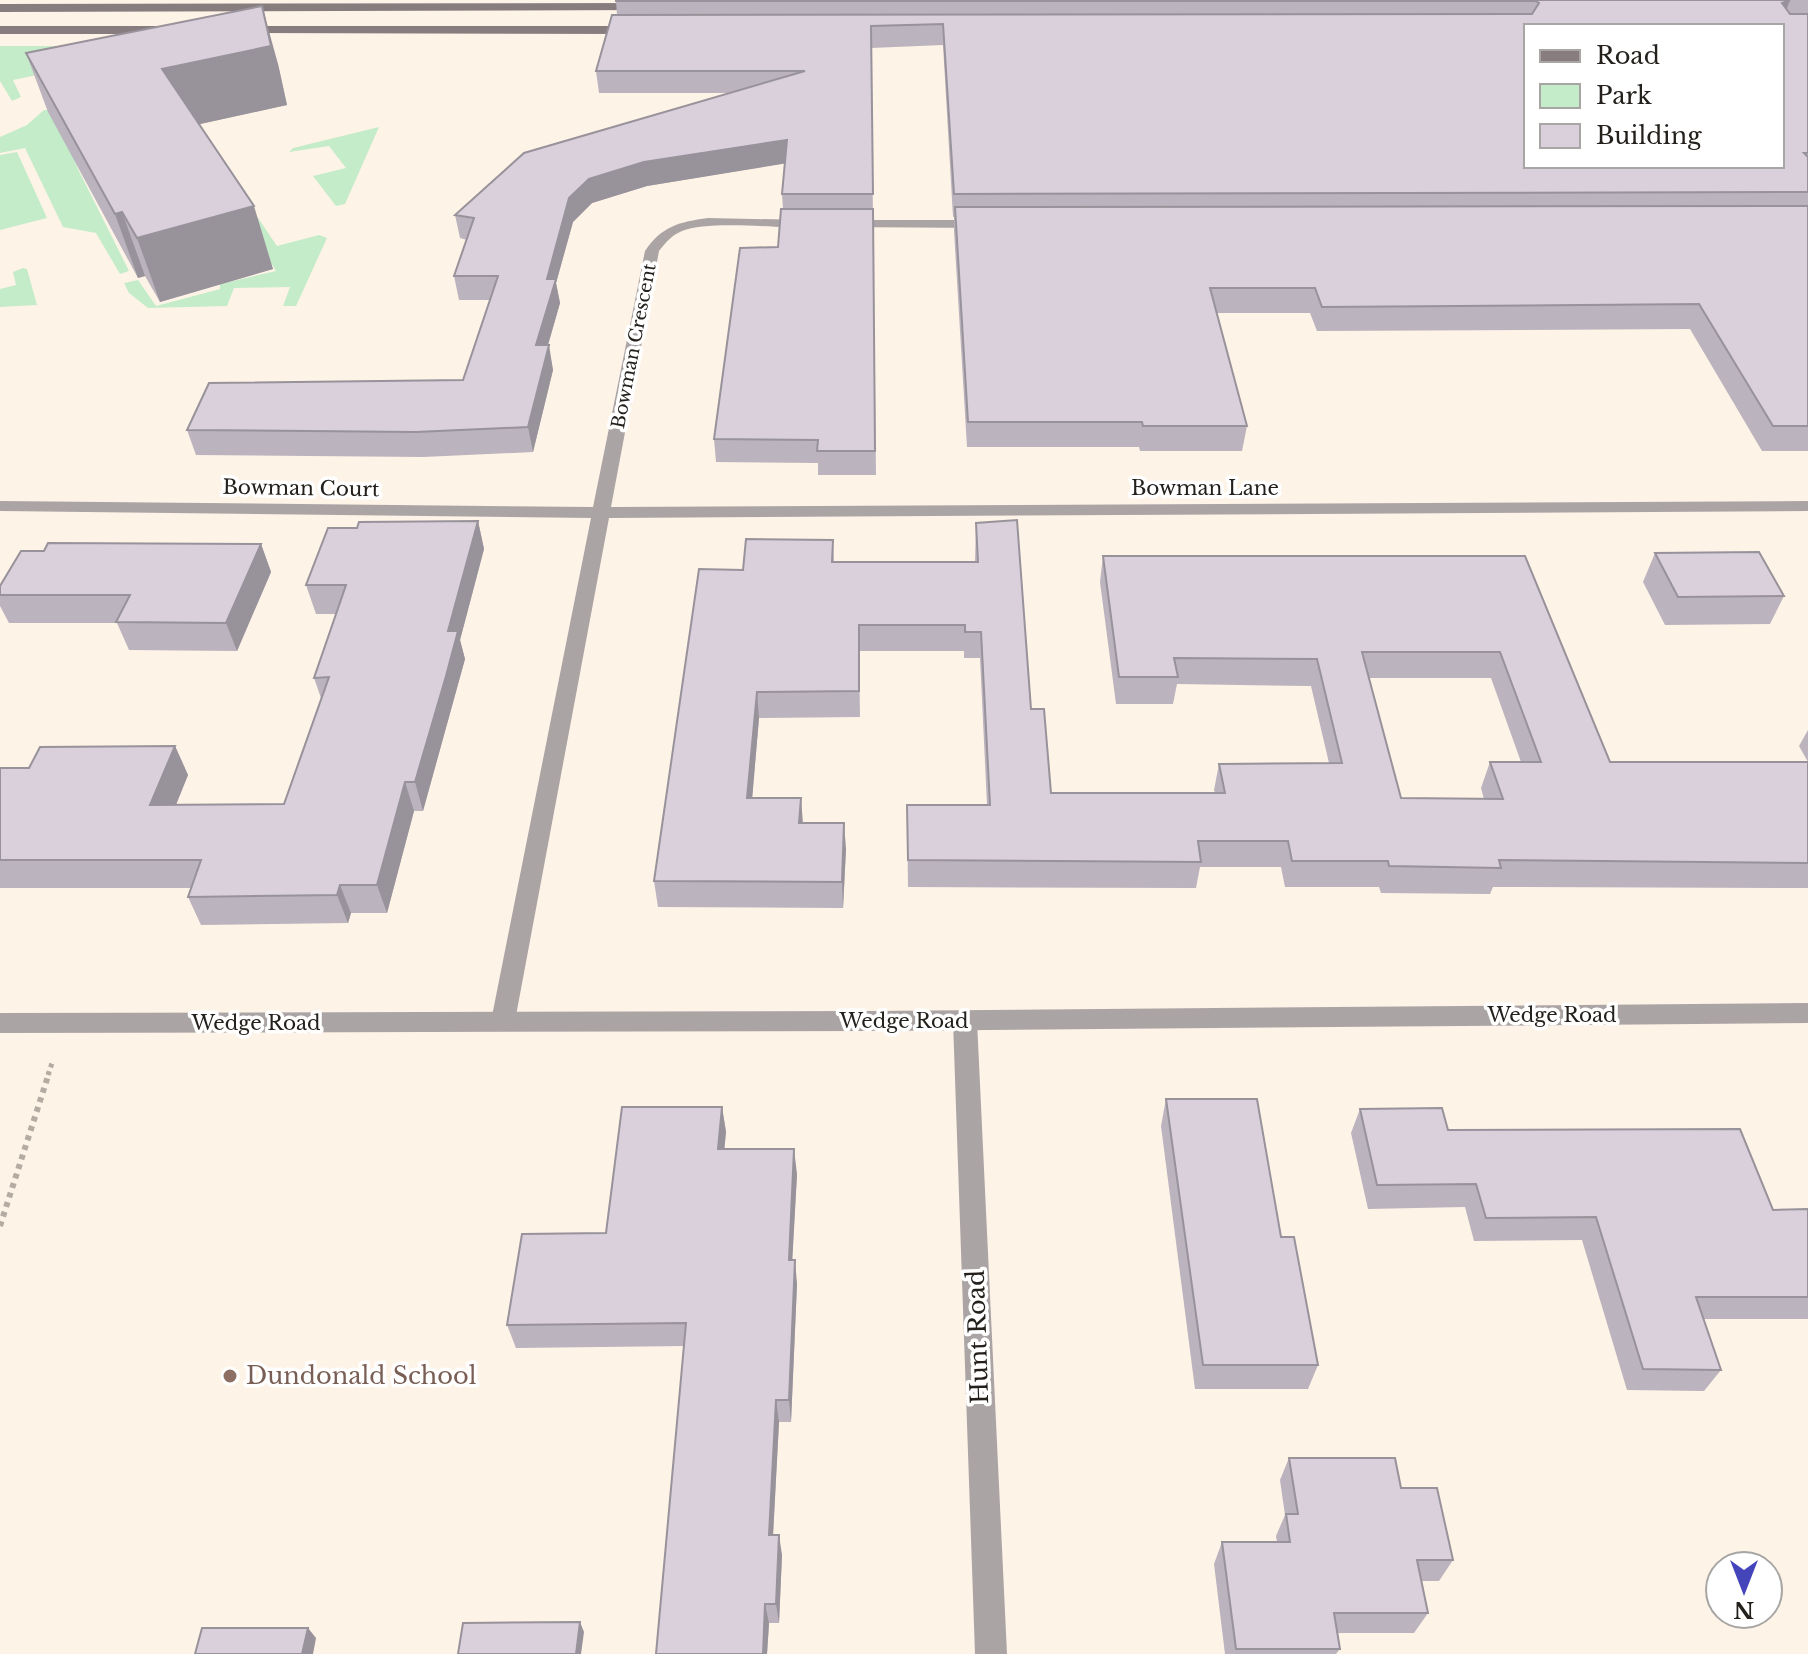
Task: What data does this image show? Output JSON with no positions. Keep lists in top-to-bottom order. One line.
{"streets":{"street":["Bowman Crescent","Bowman Court","Bowman Lane","Wedge Road","Hunt Road"]},"crossings":[["Bowman Crescent","Bowman Court"],["Bowman Crescent","Bowman Lane"],["Bowman Crescent","Wedge Road"],["Bowman Court","Bowman Lane"],["Wedge Road","Hunt Road"]],"places":["Dundonald School"],"legend":["Road","Park","Building"],"north":"bottom"}
